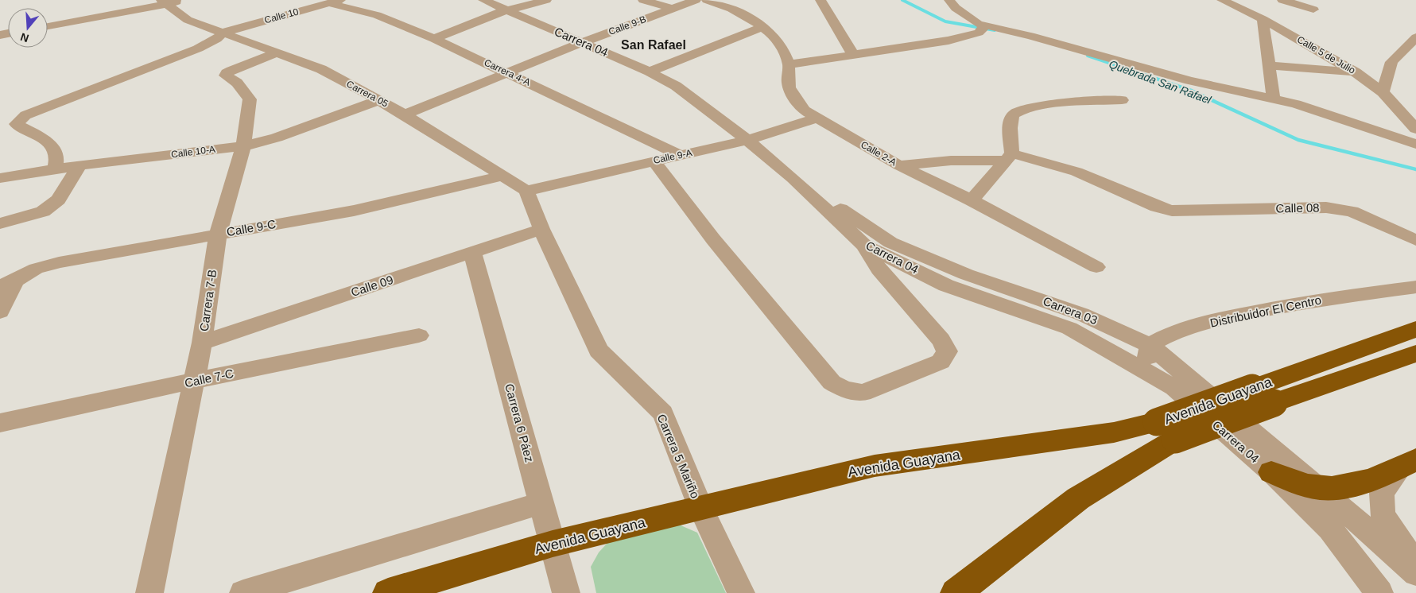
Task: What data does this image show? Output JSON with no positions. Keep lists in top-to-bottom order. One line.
{"streets":{"highway":["Avenida Guayana"],"street":["Calle 10","Calle 9-B","Carrera 04","Calle 5 de Julio","Carrera 4-A","Carrera 05","Calle 10-A","Calle 2-A","Calle 9-A","Calle 08","Calle 9-C","Calle 09","Carrera 7-B","Carrera 03","Distribuidor El Centro","Calle 7-C","Carrera 6 Páez","Carrera 5 Mariño"]},"crossings":[["Calle 10","Carrera 4-A"],["Calle 10","Carrera 05"],["Calle 10","Calle 10-A"],["Calle 9-B","Carrera 04"],["Calle 9-B","Carrera 4-A"],["Calle 9-B","Carrera 05"],["Carrera 04","Calle 9-A"],["Carrera 04","Carrera 03"],["Carrera 4-A","Calle 9-A"],["Carrera 05","Calle 10-A"],["Carrera 05","Calle 9-A"],["Carrera 05","Calle 9-C"],["Carrera 05","Carrera 7-B"],["Calle 10-A","Carrera 7-B"],["Calle 2-A","Calle 9-A"],["Calle 2-A","Calle 08"],["Calle 9-C","Carrera 7-B"],["Calle 09","Carrera 7-B"],["Calle 09","Carrera 6 Páez"],["Calle 09","Carrera 5 Mariño"],["Carrera 7-B","Calle 7-C"],["Carrera 03","Distribuidor El Centro"],["Avenida Guayana","Carrera 6 Páez"],["Avenida Guayana","Carrera 5 Mariño"]],"districts":["San Rafael"],"water":["Quebrada San Rafael"],"north":"bottom"}
